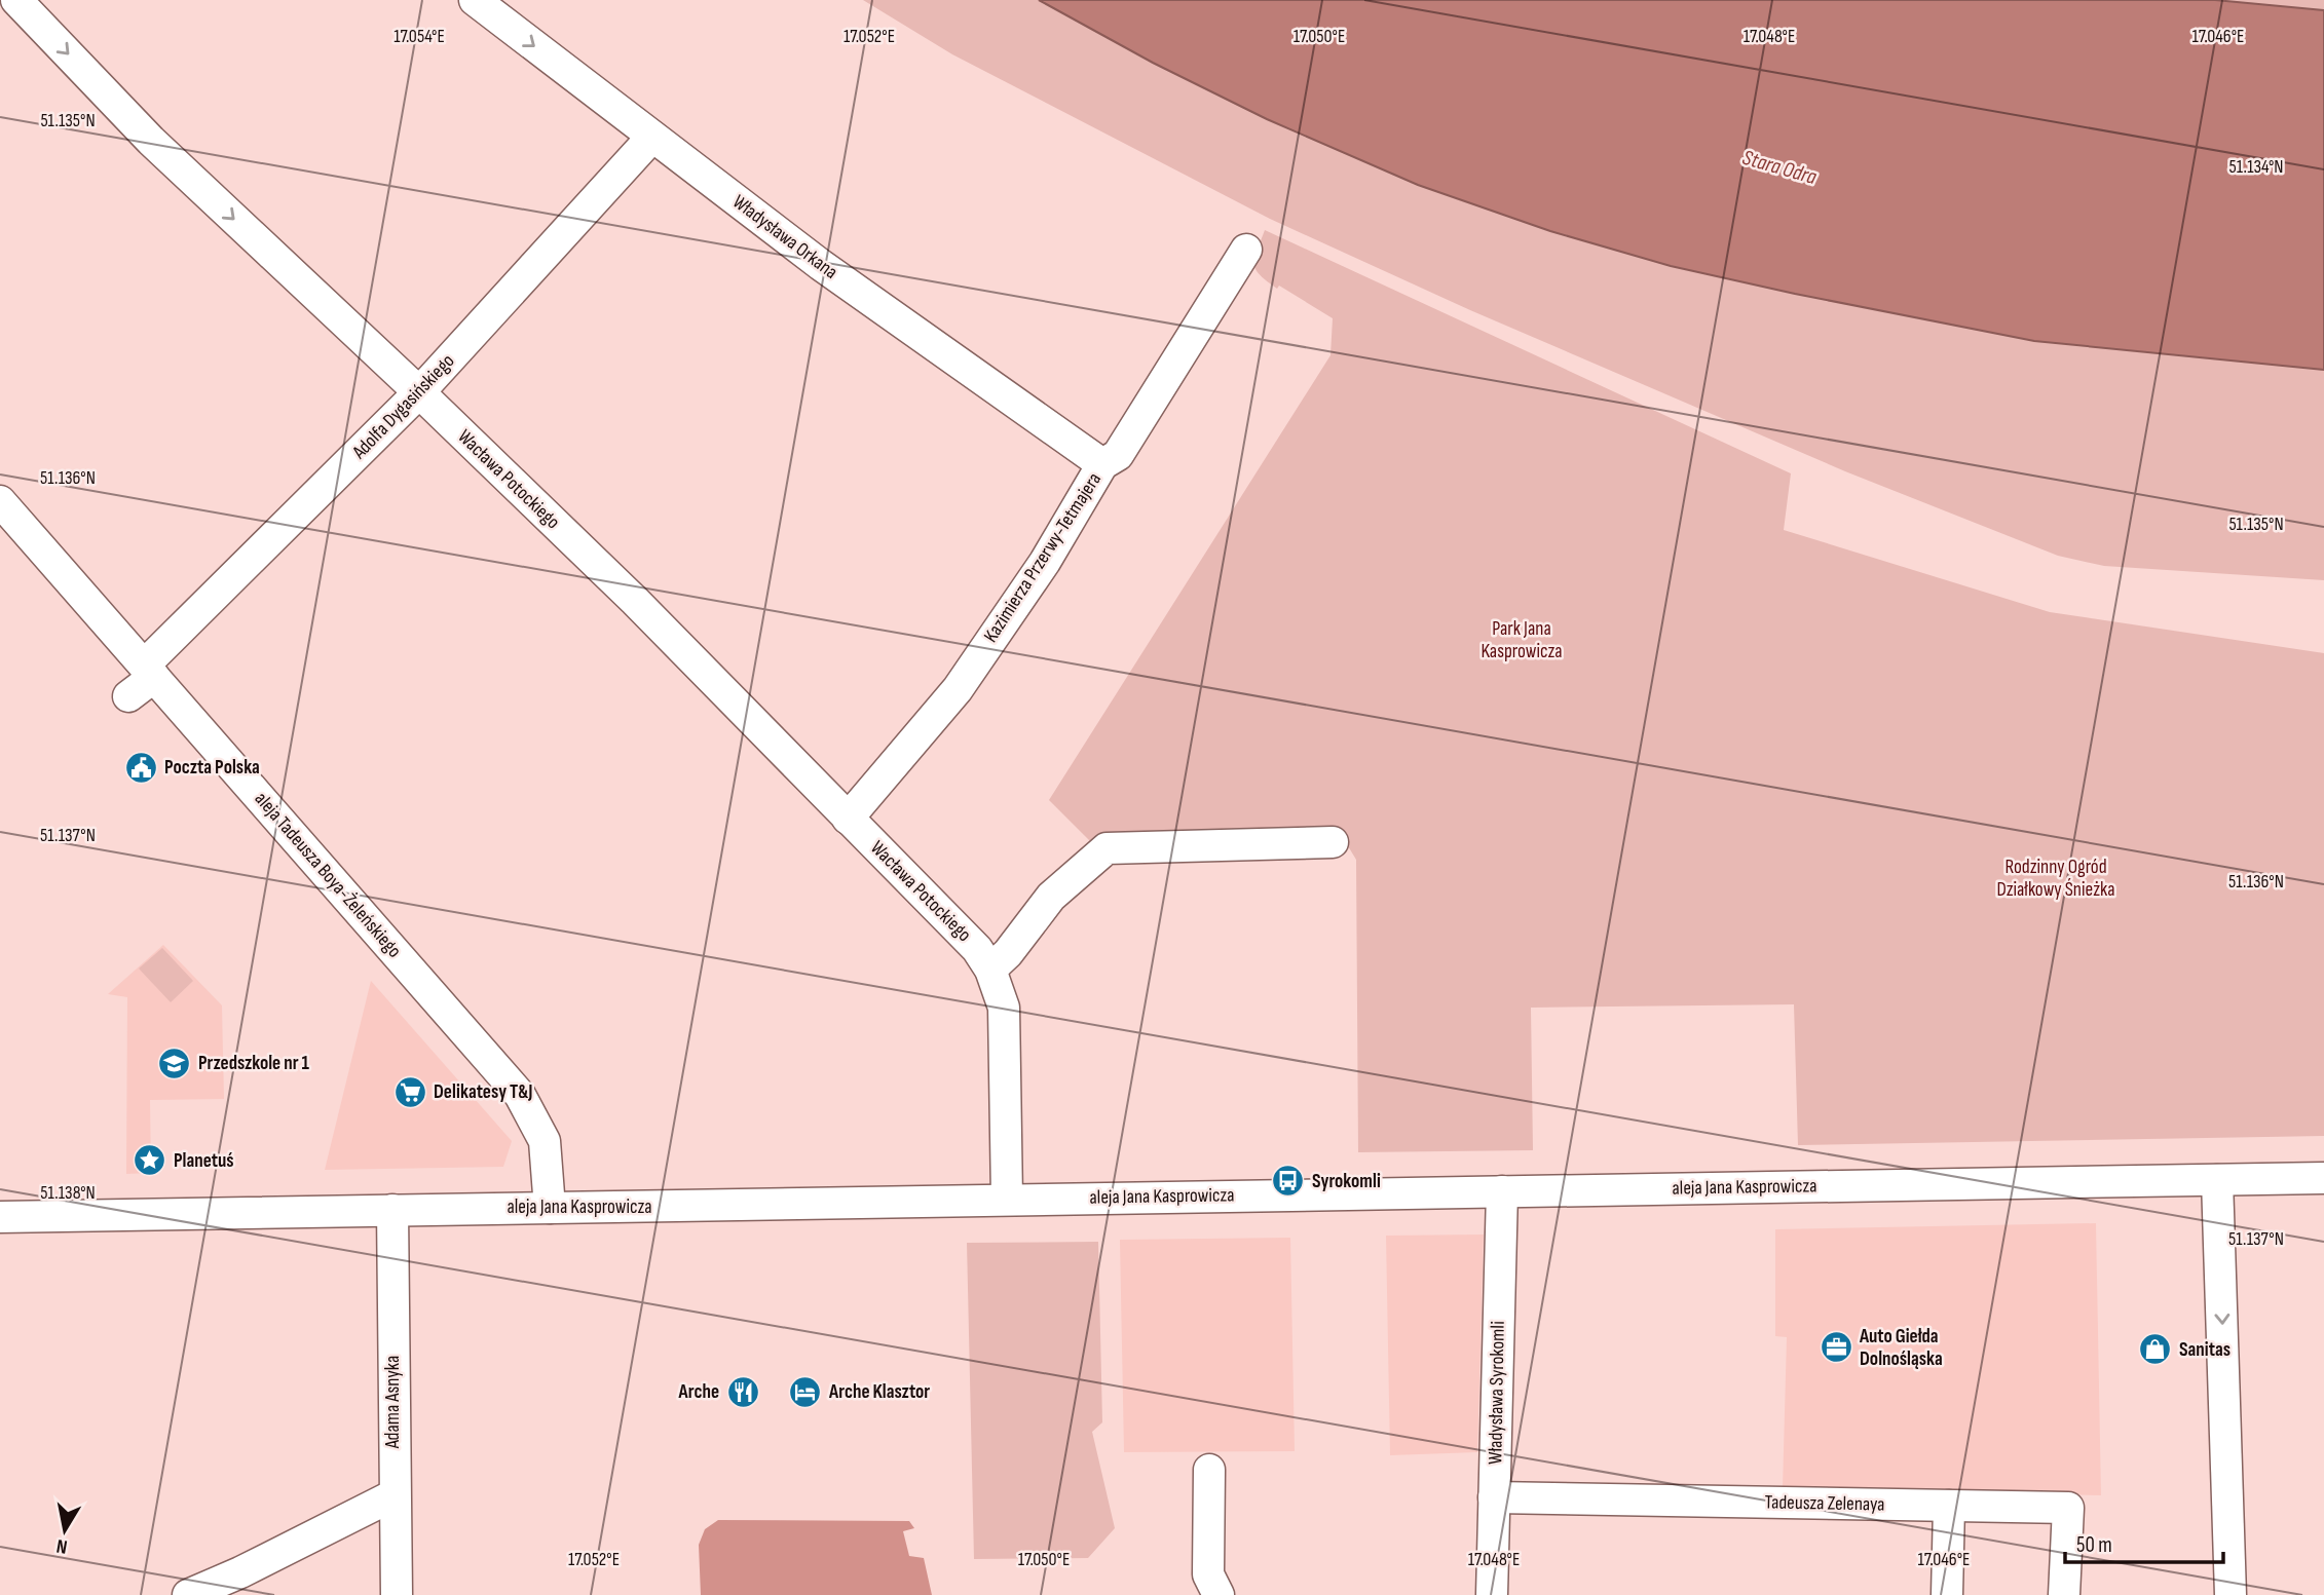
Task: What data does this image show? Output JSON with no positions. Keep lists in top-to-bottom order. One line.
{"streets":{"street":["Władysława Orkana","Adolfa Dygasińskiego","Wacława Potockiego","Kazimierza Przerwy-Tetmajera","aleja Tadeusza Boya-Żeleńskiego","aleja Jana Kasprowicza","Władysława Syrokomli","Adama Asnyka","Tadeusza Zelenaya"]},"crossings":[["Władysława Orkana","Adolfa Dygasińskiego"],["Władysława Orkana","Kazimierza Przerwy-Tetmajera"],["Adolfa Dygasińskiego","Wacława Potockiego"],["Adolfa Dygasińskiego","aleja Tadeusza Boya-Żeleńskiego"],["Wacława Potockiego","Kazimierza Przerwy-Tetmajera"],["Wacława Potockiego","aleja Jana Kasprowicza"],["aleja Tadeusza Boya-Żeleńskiego","aleja Jana Kasprowicza"],["aleja Jana Kasprowicza","Władysława Syrokomli"],["aleja Jana Kasprowicza","Adama Asnyka"],["Władysława Syrokomli","Tadeusza Zelenaya"]],"one_way":["Wacława Potockiego"],"water":["Stara Odra"],"parks":["Park Jana Kasprowicza","Rodzinny Ogród Działkowy Śnieżka"],"places":{"public building":["Poczta Polska"],"school or university":["Przedszkole nr 1"],"supermarket":["Delikatesy T&J"],"place":["Planetuś"],"bus stop":["Syrokomli"],"office":["Auto Giełda Dolnośląska"],"shop":["Sanitas"],"restaurant":["Arche"],"hotel":["Arche Klasztor"]},"scale_bar":"50 m","north":"bottom","coordinates":["17.054°E","17.052°E","17.050°E","17.048°E","17.046°E","51.135°N","51.134°N","51.136°N","51.137°N","51.138°N"]}
